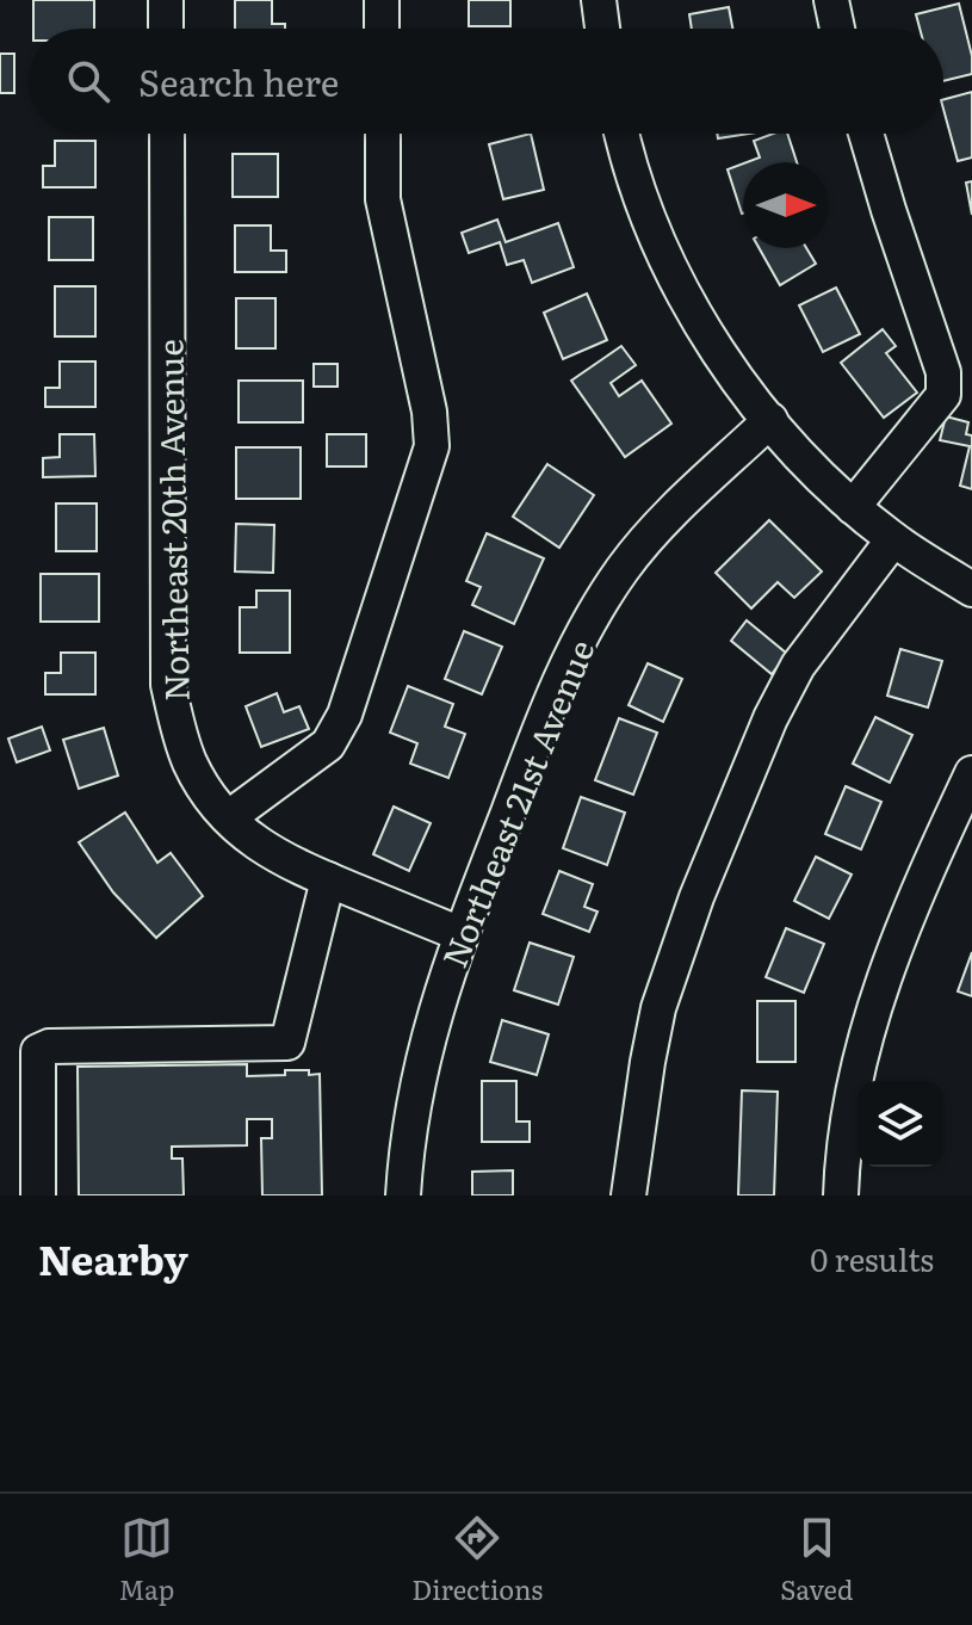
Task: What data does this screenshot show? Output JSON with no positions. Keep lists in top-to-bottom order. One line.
{"streets":{"street":["Northeast 20th Avenue","Northeast 21st Avenue"]},"crossings":[["Northeast 20th Avenue","Northeast 21st Avenue"]],"north":"right","page":{"search":"Search here","heading":["Nearby","0 results"],"nav":["Map","Directions","Saved"]}}
